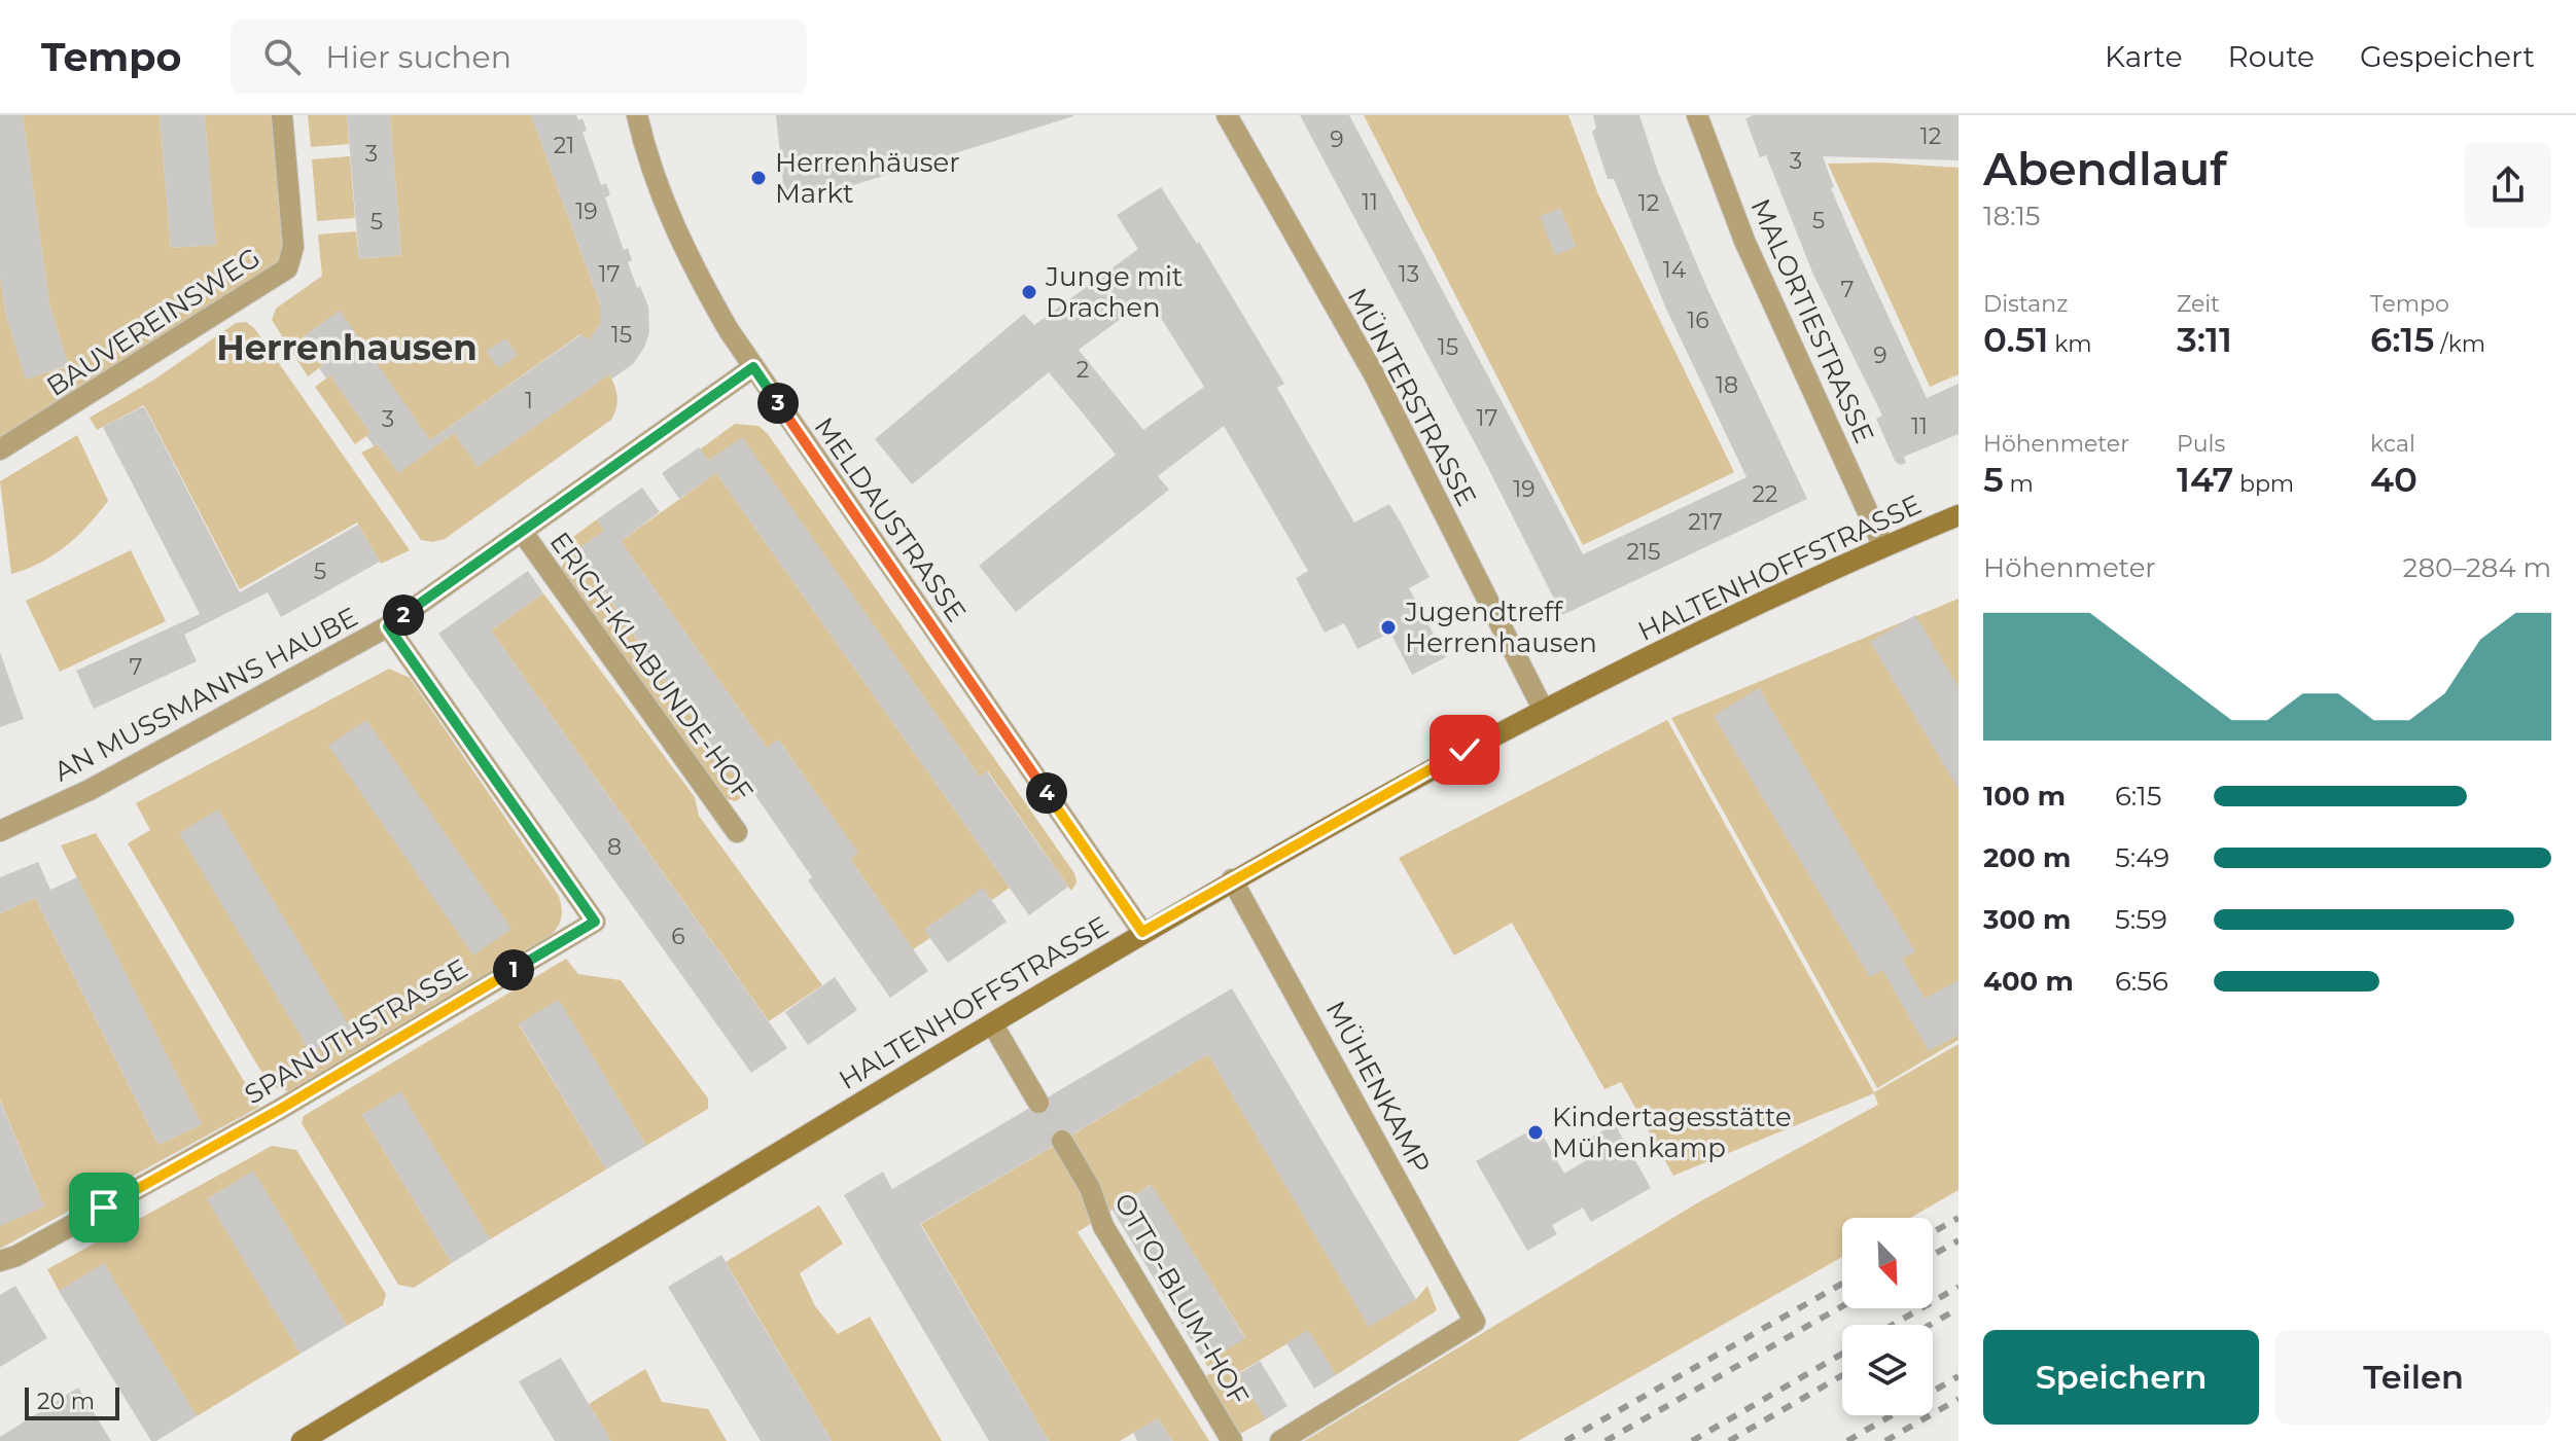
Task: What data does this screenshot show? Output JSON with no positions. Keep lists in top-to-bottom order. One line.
{"streets":{"street":["MALORTIESTRASSE","BAUVEREINSWEG","MÜNTERSTRASSE","MELDAUSTRASSE","HALTENHOFFSTRASSE","ERICH-KLABUNDE-HOF","AN MUSSMANNS HAUBE","SPANUTHSTRASSE","MÜHENKAMP","OTTO-BLUM-HOF"]},"crossings":[["MALORTIESTRASSE","HALTENHOFFSTRASSE"],["MÜNTERSTRASSE","HALTENHOFFSTRASSE"],["MELDAUSTRASSE","HALTENHOFFSTRASSE"],["MELDAUSTRASSE","AN MUSSMANNS HAUBE"],["HALTENHOFFSTRASSE","MÜHENKAMP"],["ERICH-KLABUNDE-HOF","AN MUSSMANNS HAUBE"],["AN MUSSMANNS HAUBE","SPANUTHSTRASSE"]],"districts":["Herrenhausen"],"places":["Herrenhäuser Markt","Junge mit Drachen","Jugendtreff Herrenhausen","Kindertagesstätte Mühenkamp"],"house_numbers":["12","9","21","3","3","11","12","19","5","5","14","17","13","7","16","15","15","9","2","18","1","17","3","11","19","22","217","215","5","7","8","6"],"scale_bar":"20 m","north":"bottom right","page":{"header":"Tempo","search":"Hier suchen","nav":["Karte","Route","Gespeichert"],"heading":["Abendlauf","18:15"],"stats":[["Distanz","0.51 km"],["Zeit","3:11"],["Tempo","6:15 /km"],["Höhenmeter","5 m"],["Puls","147 bpm"],["kcal","40"]],"pins":["3","2","4","1"],"chart":["Höhenmeter","280–284 m"],"list":[{"name":"100 m","note":"6:15"},{"name":"200 m","note":"5:49"},{"name":"300 m","note":"5:59"},{"name":"400 m","note":"6:56"}],"buttons":["Speichern","Teilen"],"scale":"20 m"}}
